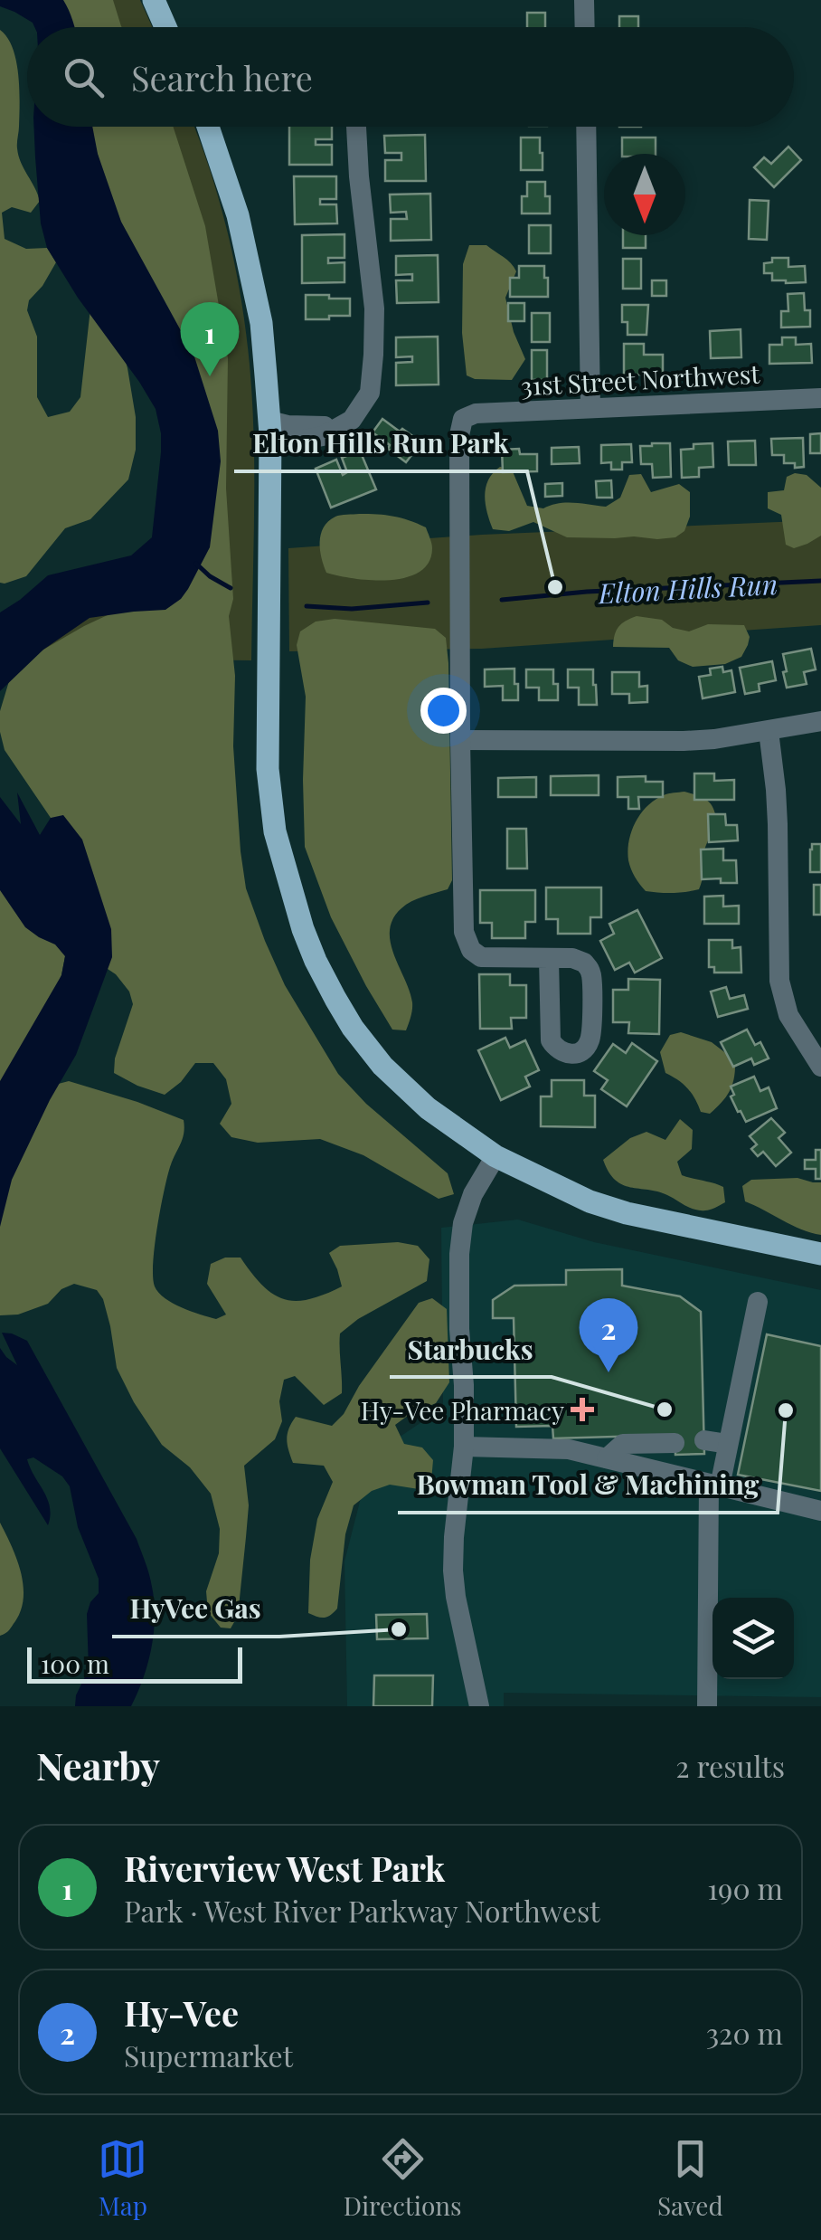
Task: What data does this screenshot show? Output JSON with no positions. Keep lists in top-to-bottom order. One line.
{"streets":{"street":["31st Street Northwest"]},"water":["Elton Hills Run"],"places":{"other":["Elton Hills Run Park","Starbucks","Bowman Tool & Machining","HyVee Gas"],"health":["Hy-Vee Pharmacy"]},"scale_bar":"100 m","north":"bottom","page":{"search":"Search here","pins":["1","2"],"scale":"100 m","heading":["Nearby","2 results"],"list":[{"mark":"1","name":"Riverview West Park","note":"Park · West River Parkway Northwest","value":"190 m"},{"mark":"2","name":"Hy-Vee","note":"Supermarket","value":"320 m"}],"nav":["Map","Directions","Saved"]}}
